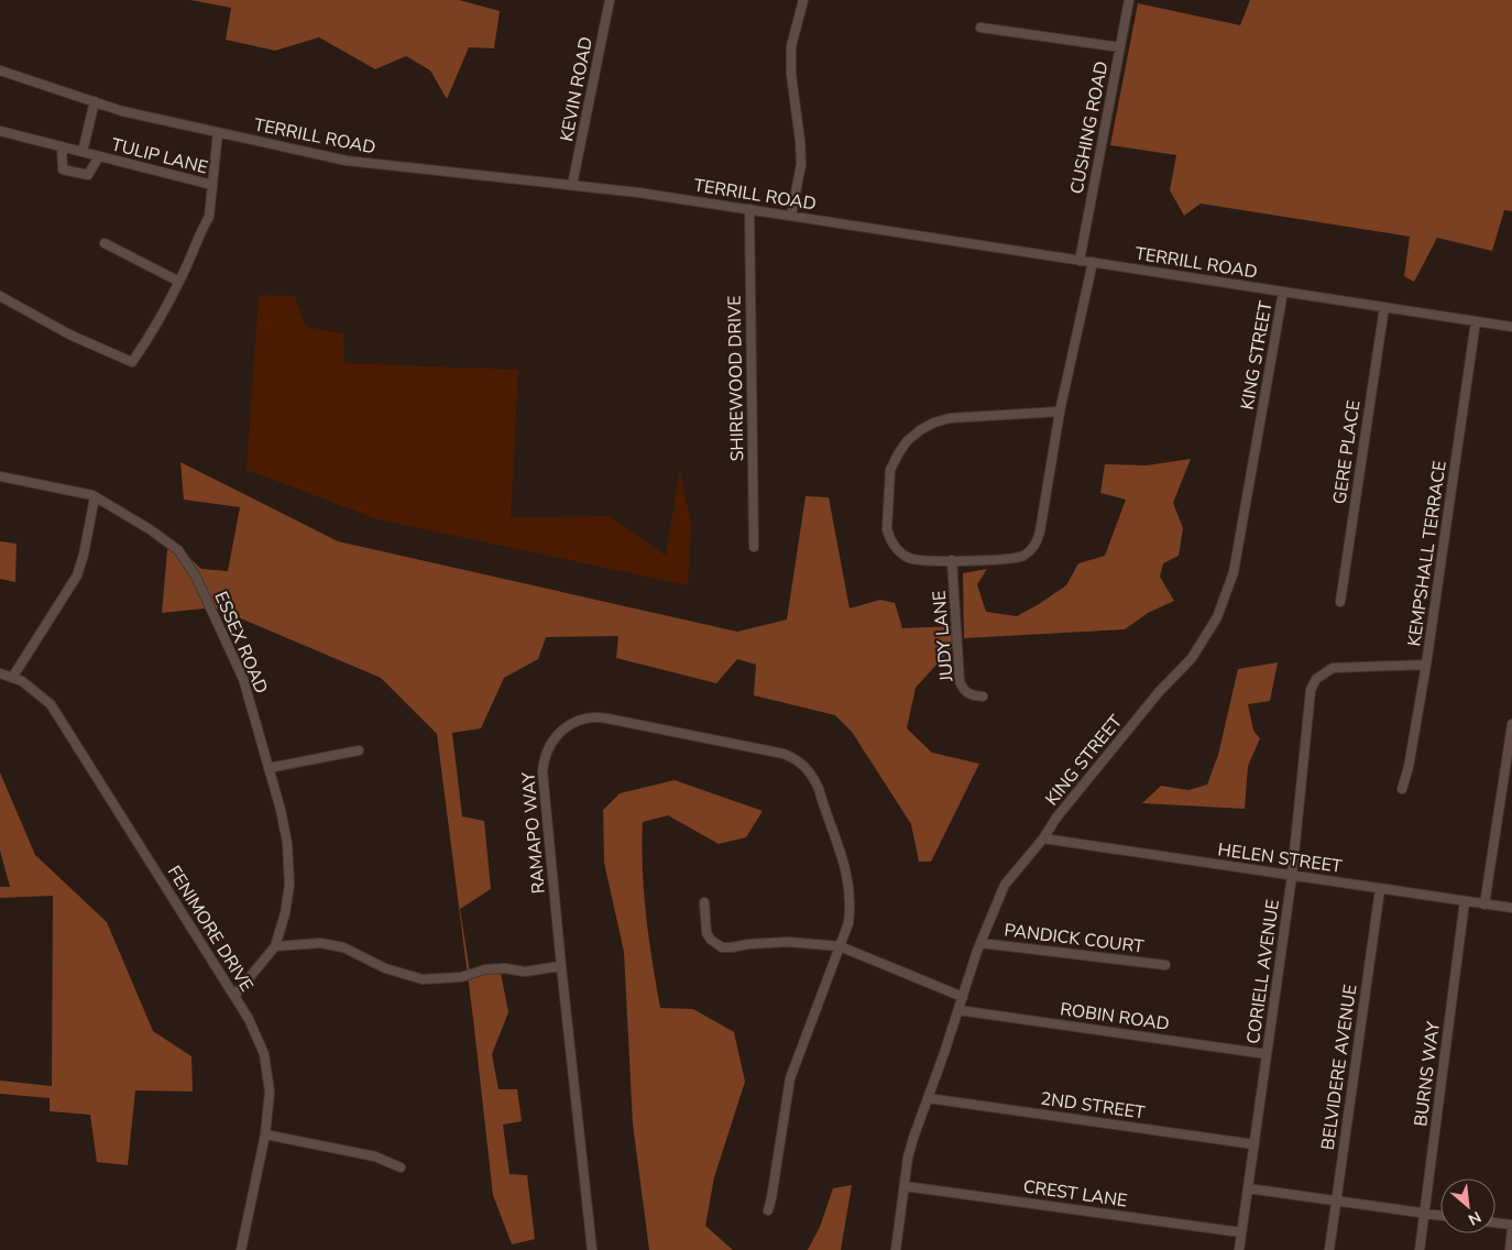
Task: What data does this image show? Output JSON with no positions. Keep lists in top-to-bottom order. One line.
{"streets":{"street":["KEVIN ROAD","CUSHING ROAD","TERRILL ROAD","TULIP LANE","KING STREET","SHIREWOOD DRIVE","GERE PLACE","KEMPSHALL TERRACE","JUDY LANE","ESSEX ROAD","RAMAPO WAY","HELEN STREET","FENIMORE DRIVE","PANDICK COURT","CORIELL AVENUE","ROBIN ROAD","BELVIDERE AVENUE","BURNS WAY","2ND STREET","CREST LANE"]},"crossings":[["KEVIN ROAD","TERRILL ROAD"],["CUSHING ROAD","TERRILL ROAD"],["TERRILL ROAD","KING STREET"],["TERRILL ROAD","SHIREWOOD DRIVE"],["TERRILL ROAD","GERE PLACE"],["TERRILL ROAD","KEMPSHALL TERRACE"],["KING STREET","HELEN STREET"],["KING STREET","PANDICK COURT"],["KING STREET","ROBIN ROAD"],["KING STREET","2ND STREET"],["KING STREET","CREST LANE"],["KEMPSHALL TERRACE","CORIELL AVENUE"],["ESSEX ROAD","FENIMORE DRIVE"],["HELEN STREET","CORIELL AVENUE"],["HELEN STREET","BELVIDERE AVENUE"],["HELEN STREET","BURNS WAY"],["CORIELL AVENUE","ROBIN ROAD"],["CORIELL AVENUE","2ND STREET"],["CORIELL AVENUE","CREST LANE"]],"north":"bottom right"}
